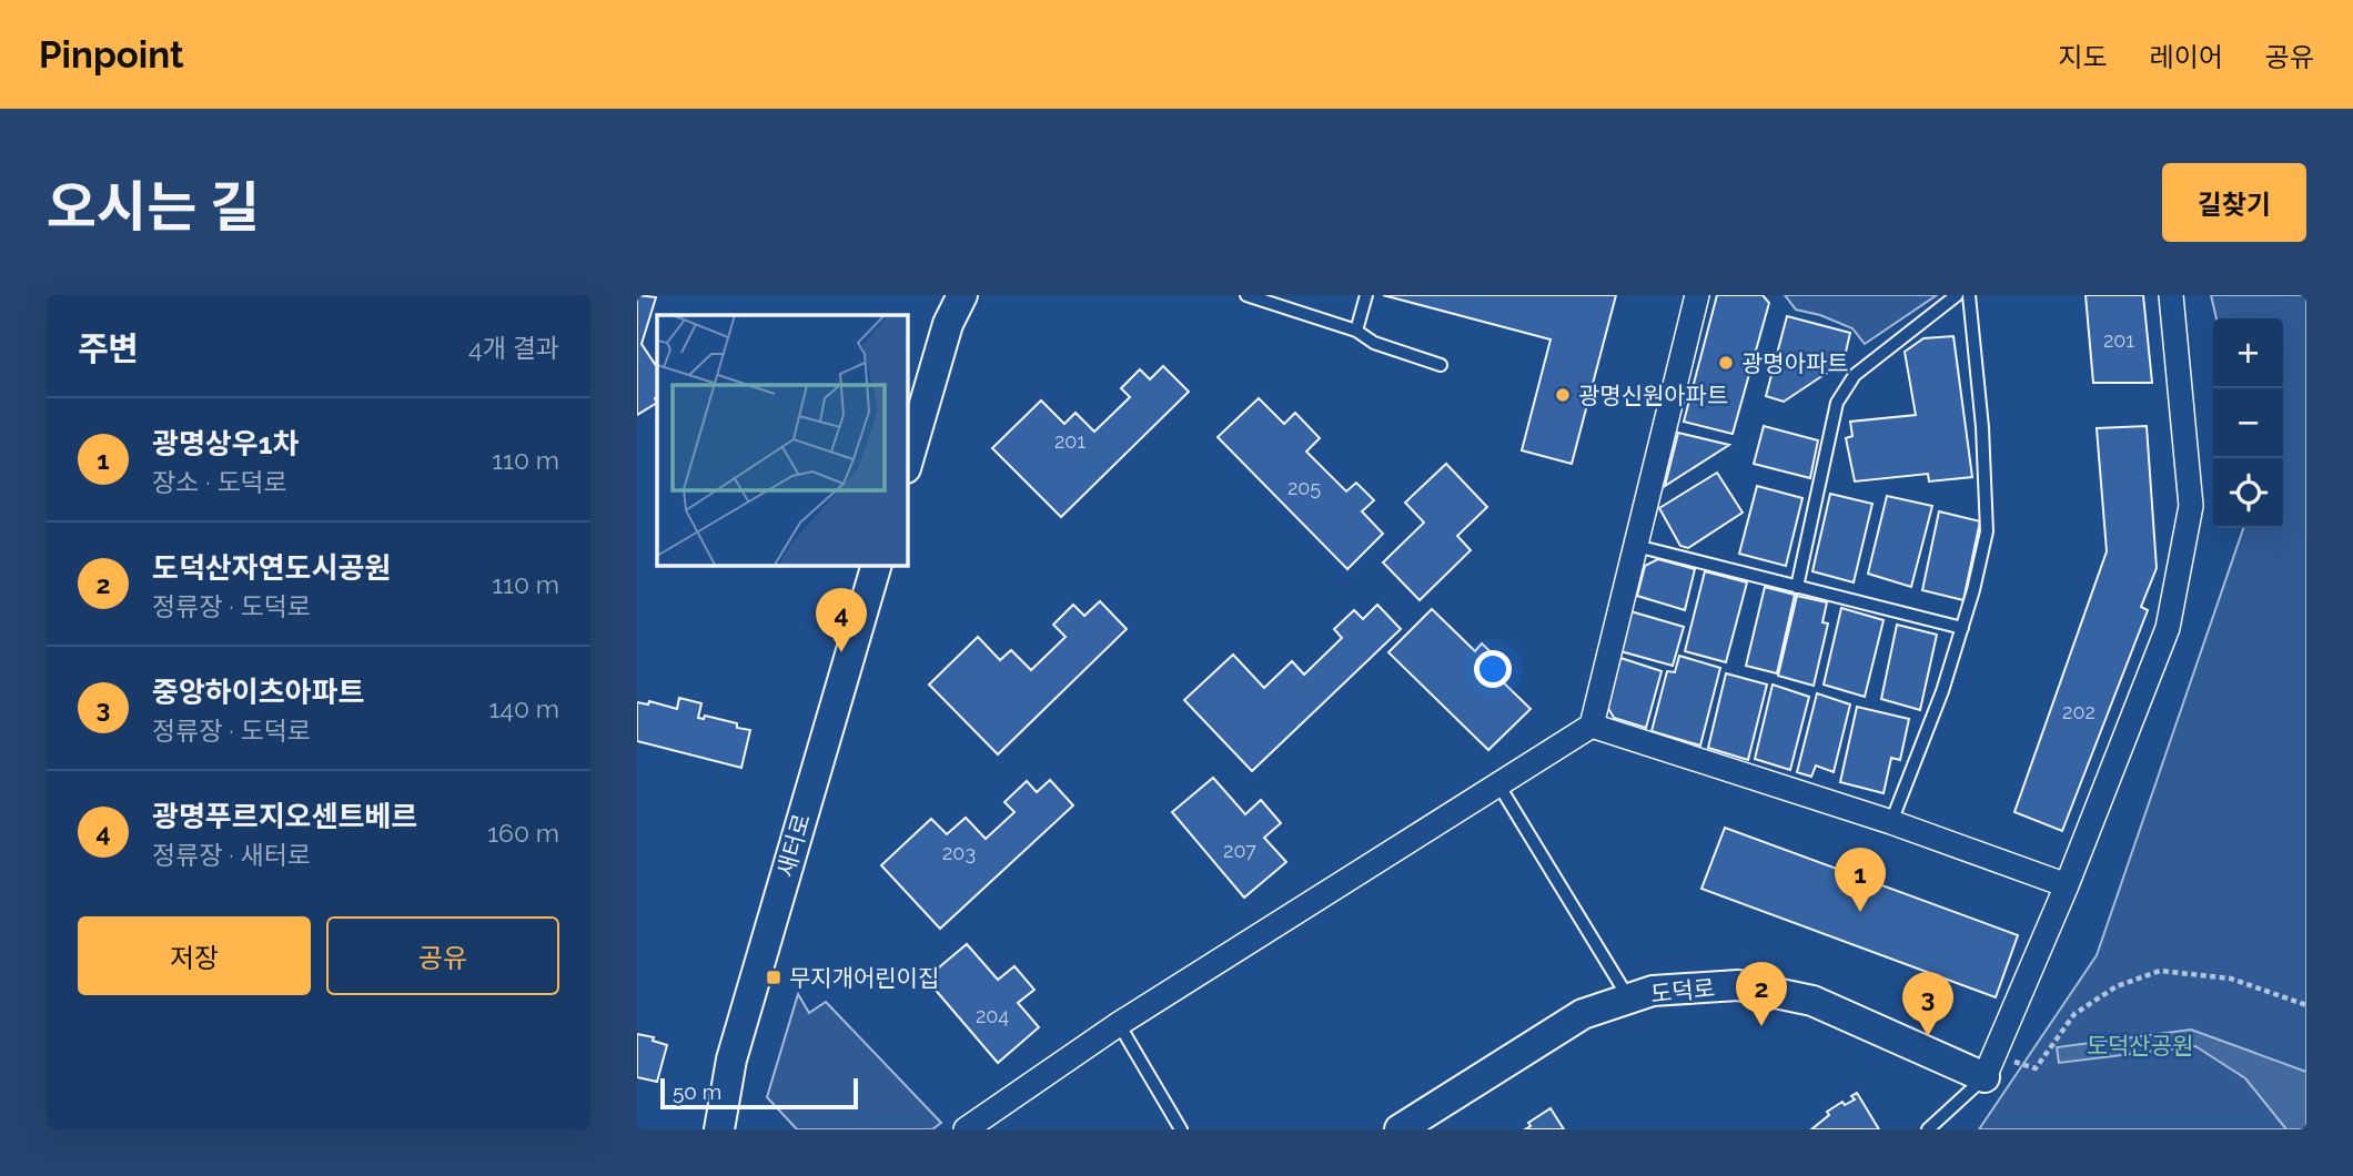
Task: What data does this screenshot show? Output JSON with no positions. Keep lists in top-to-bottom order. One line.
{"streets":{"street":["새터로","도덕로"]},"parks":["도덕산공원"],"places":{"other":["광명아파트","광명신원아파트"],"transit":["무지개어린이집"]},"house_numbers":["201","201","205","202","207","203","204"],"scale_bar":"50 m","page":{"header":"Pinpoint","nav":["지도","레이어","공유"],"title":"오시는 길","buttons":["길찾기",["저장","공유"]],"heading":["주변","4개 결과"],"map_buttons":["+","−"],"list":[{"mark":"1","name":"광명상우1차","note":"장소 · 도덕로","value":"110 m"},{"mark":"2","name":"도덕산자연도시공원","note":"정류장 · 도덕로","value":"110 m"},{"mark":"3","name":"중앙하이츠아파트","note":"정류장 · 도덕로","value":"140 m"},{"mark":"4","name":"광명푸르지오센트베르","note":"정류장 · 새터로","value":"160 m"}],"pins":["4","1","2","3"],"scale":"50 m"}}
